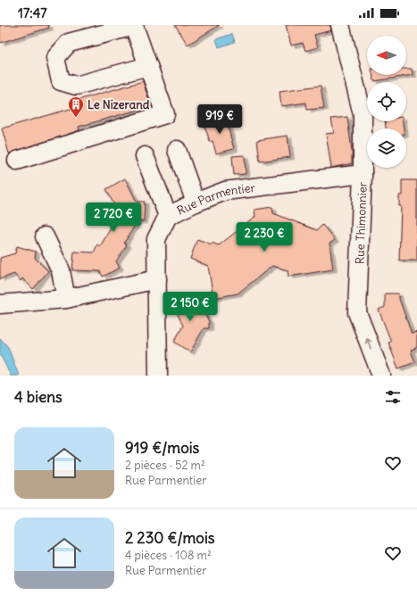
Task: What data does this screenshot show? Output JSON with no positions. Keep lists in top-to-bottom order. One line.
{"streets":{"street":["Rue Parmentier","Rue Thimonnier"]},"crossings":[["Rue Parmentier","Rue Thimonnier"]],"one_way":["Rue Thimonnier"],"places":{"building":["Le Nizerand"]},"north":"left","page":{"status":"17:47","price":["919 €","2 720 €","2 230 €","2 150 €"],"heading":"4 biens","list":[{"name":"919 €/mois","note":"2 pièces · 52 m² · Rue Parmentier"},{"name":"2 230 €/mois","note":"4 pièces · 108 m² · Rue Parmentier"}]}}
